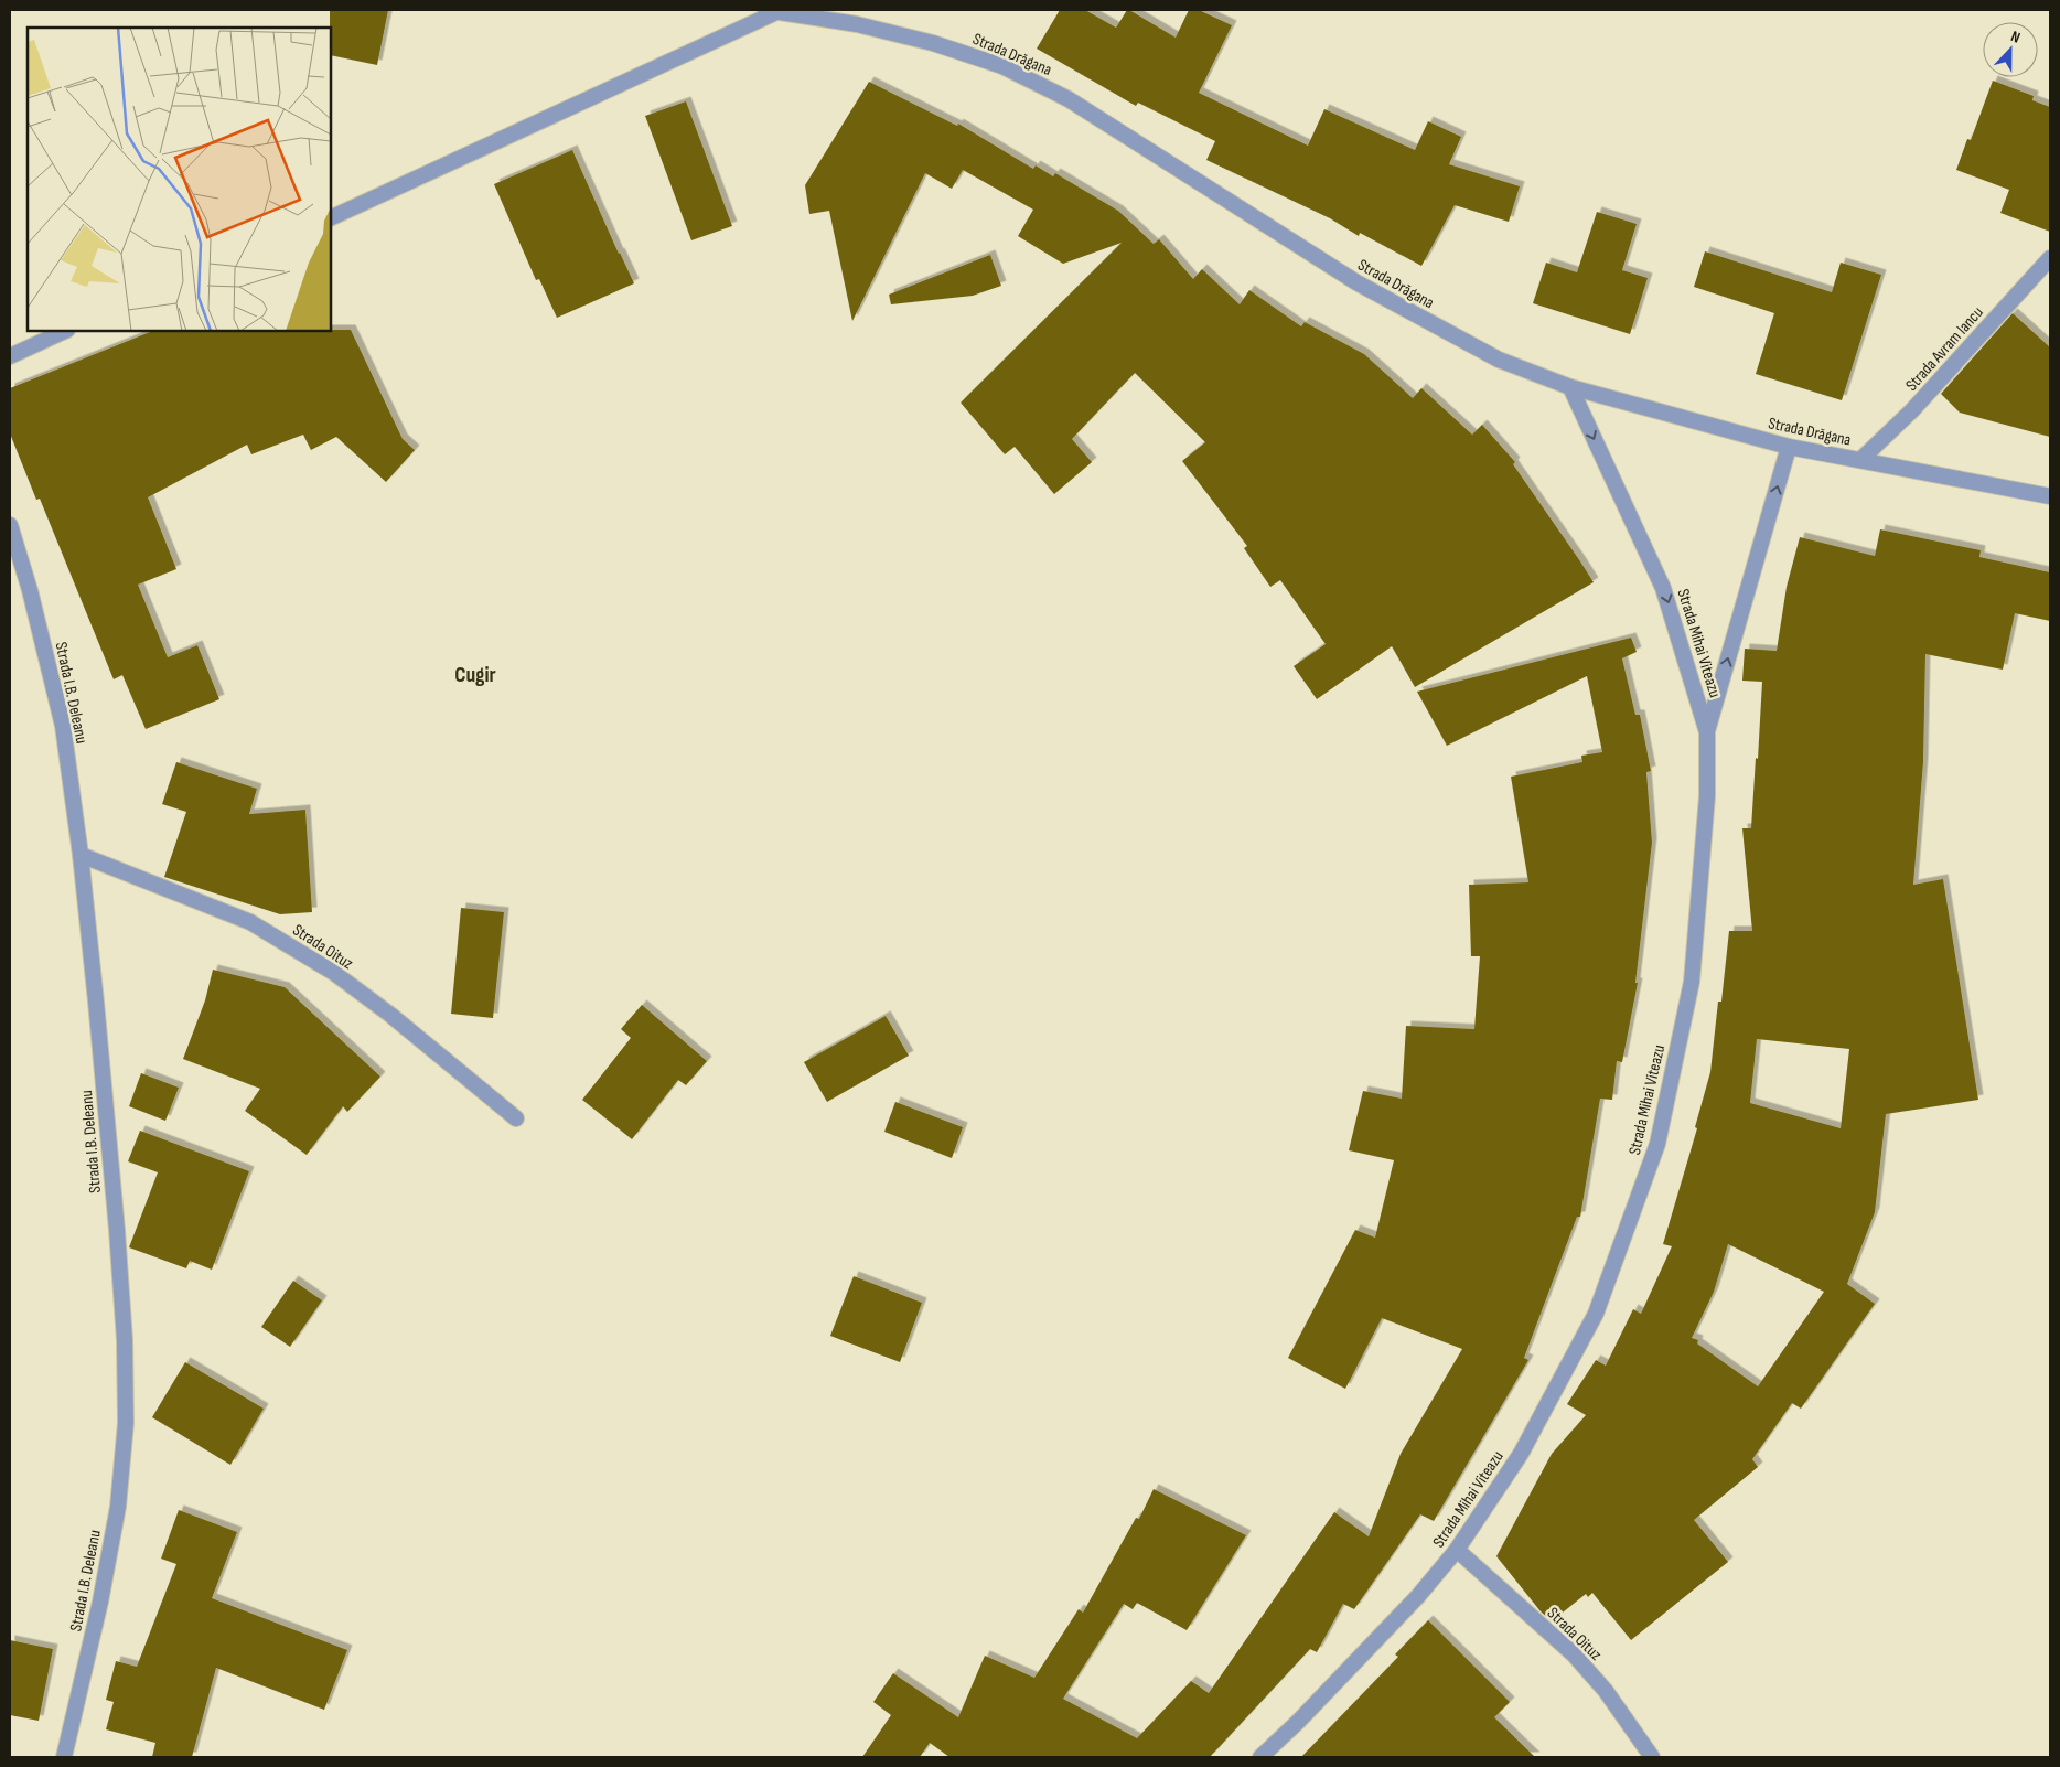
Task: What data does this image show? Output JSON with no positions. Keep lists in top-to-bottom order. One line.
{"streets":{"street":["Strada Drăgana","Strada Avram Iancu","Strada Mihai Viteazu","Strada I.B. Deleanu","Strada Oituz"]},"crossings":[["Strada Drăgana","Strada Avram Iancu"],["Strada Drăgana","Strada Mihai Viteazu"],["Strada Mihai Viteazu","Strada Oituz"],["Strada I.B. Deleanu","Strada Oituz"]],"districts":["Cugir"],"north":"top"}
